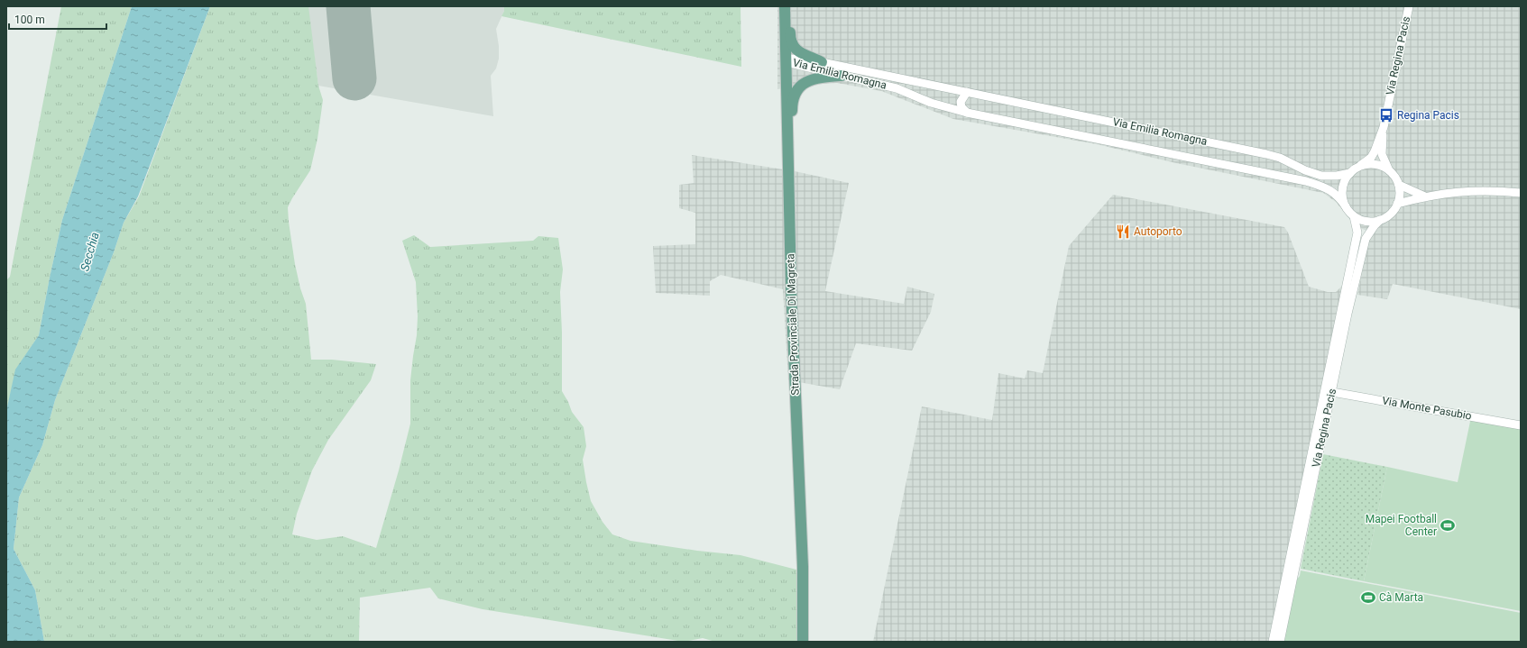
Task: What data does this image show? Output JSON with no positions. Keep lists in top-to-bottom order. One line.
{"streets":{"main road":["Strada Provinciale Di Magreta"],"street":["Via Regina Pacis","Via Emilia Romagna","Via Monte Pasubio"]},"crossings":[["Via Regina Pacis","Via Emilia Romagna"],["Via Regina Pacis","Via Monte Pasubio"],["Via Emilia Romagna","Strada Provinciale Di Magreta"]],"water":["Secchia"],"places":{"bus stop":["Regina Pacis"],"restaurant":["Autoporto"],"sports":["Mapei Football Center","Cà Marta"]},"scale_bar":"100 m"}
